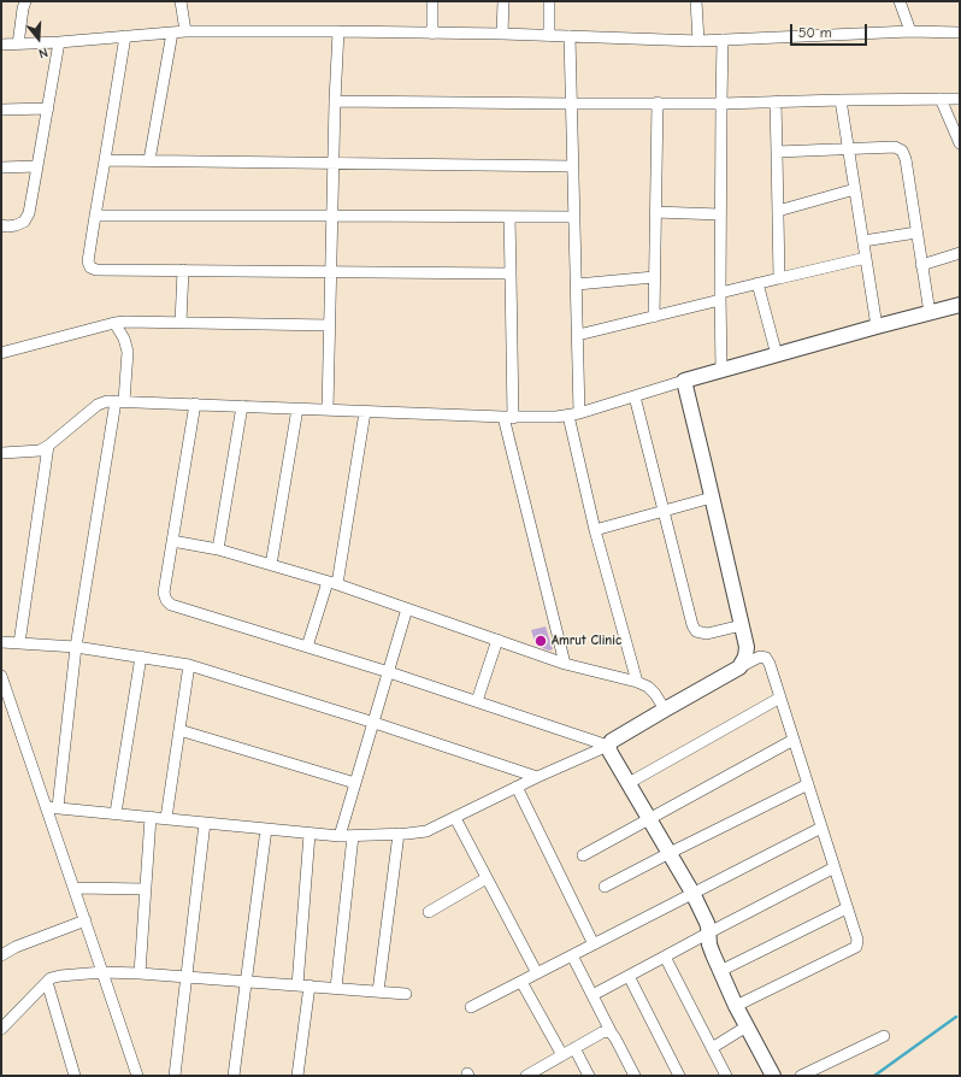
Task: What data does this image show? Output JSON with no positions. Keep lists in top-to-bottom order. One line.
{"places":["Amrut Clinic"],"scale_bar":"50 m","north":"bottom"}
